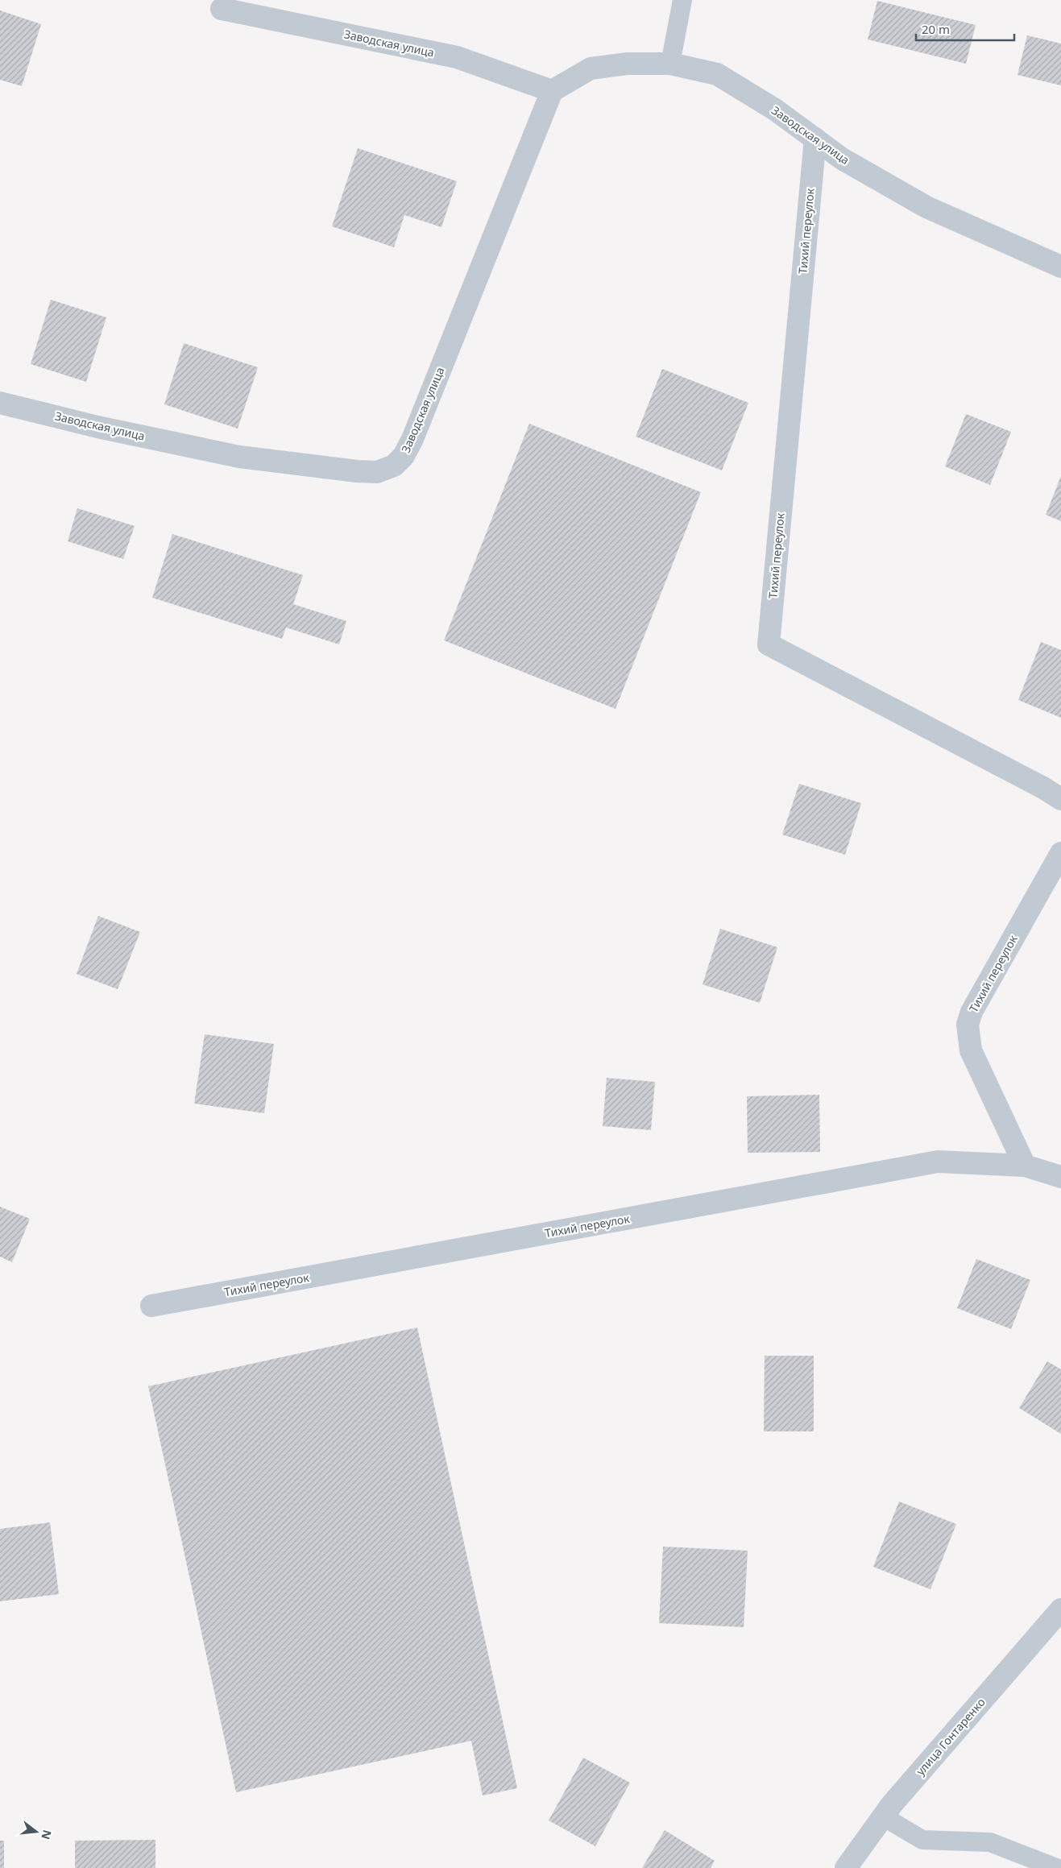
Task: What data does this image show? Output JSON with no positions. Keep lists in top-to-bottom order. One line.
{"streets":{"street":["Заводская улица","Тихий переулок","улица Гонтаренко"]},"crossings":[["Заводская улица","Тихий переулок"]],"scale_bar":"20 m","north":"right"}
